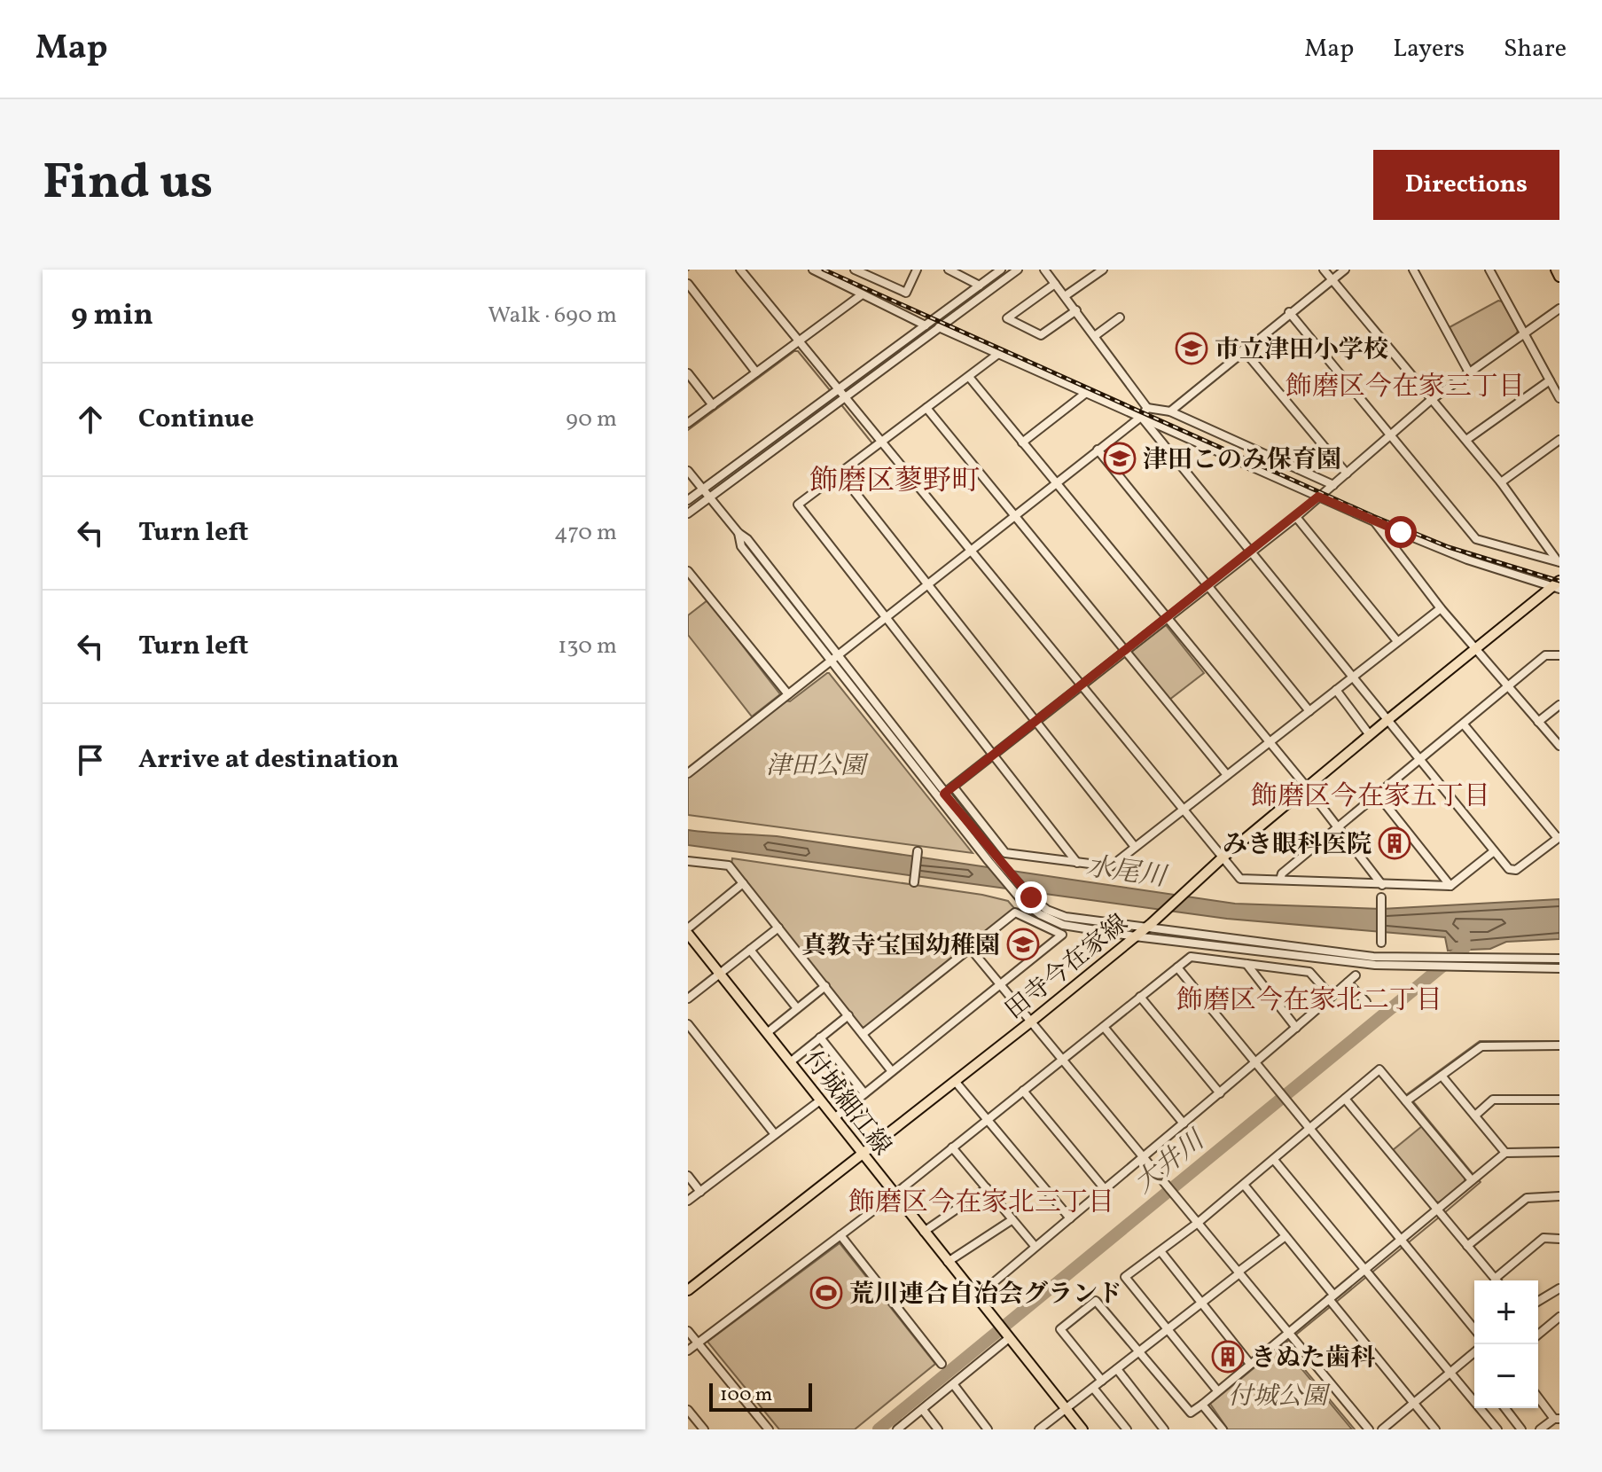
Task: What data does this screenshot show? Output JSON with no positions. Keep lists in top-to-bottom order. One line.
{"streets":{"main road":["田寺今在家線","付城細江線"]},"crossings":[["田寺今在家線","付城細江線"]],"districts":["飾磨区今在家三丁目","飾磨区蓼野町","飾磨区今在家五丁目","飾磨区今在家北二丁目","飾磨区今在家北三丁目"],"water":["水尾川","大井川"],"parks":["津田公園","付城公園"],"places":{"school or university":["市立津田小学校","津田このみ保育園","真教寺宝国幼稚園"],"building":["みき眼科医院","きぬた歯科"],"sports":["荒川連合自治会グランド"]},"scale_bar":"100 m","page":{"header":"Map","nav":["Map","Layers","Share"],"title":"Find us","buttons":"Directions","heading":["9 min","Walk · 690 m"],"list":[["Continue","90 m"],["Turn left","470 m"],["Turn left","130 m"],"Arrive at destination"],"map_buttons":["+","−"],"scale":"100 m"}}
